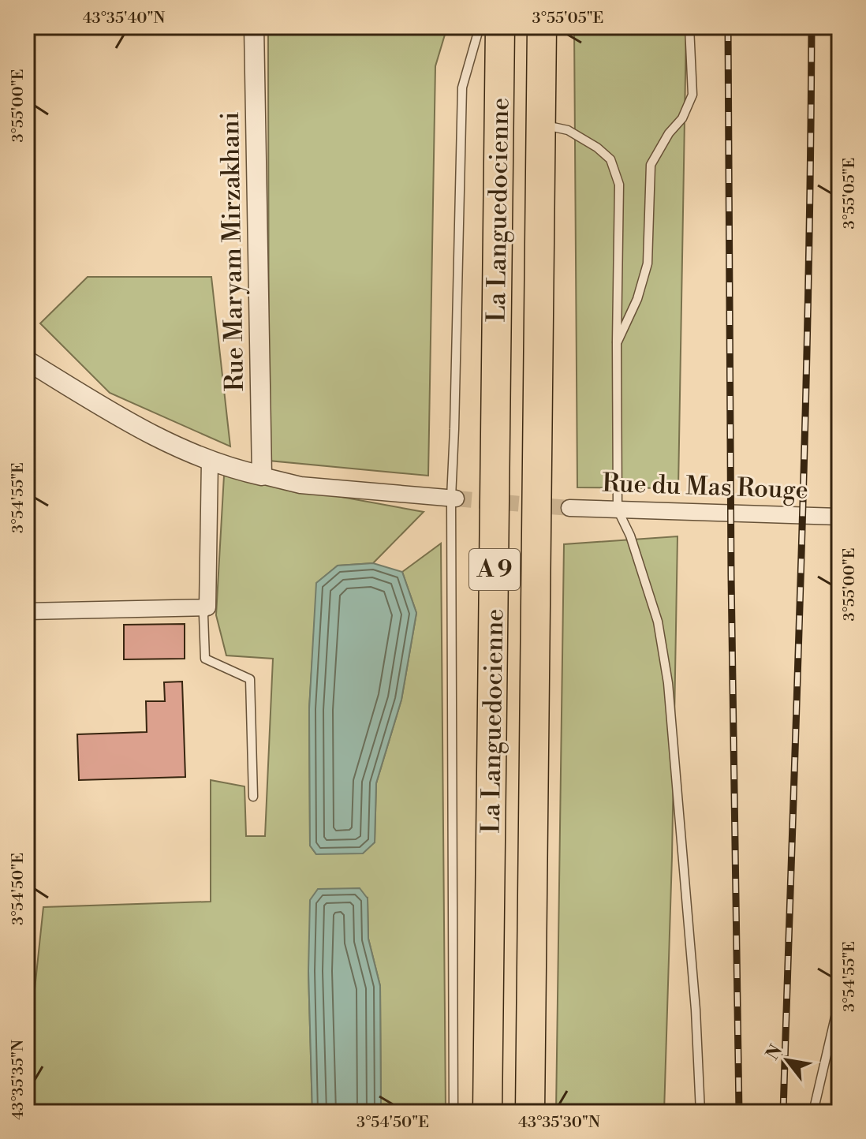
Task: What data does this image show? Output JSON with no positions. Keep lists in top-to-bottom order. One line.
{"streets":{"highway":["La Languedocienne","A 9"],"street":["Rue Maryam Mirzakhani","Rue du Mas Rouge"]},"north":"top left","coordinates":["43°35'40\"N","3°55'05\"E","3°55'00\"E","3°54'55\"E","3°54'50\"E","43°35'35\"N","43°35'30\"N"]}
